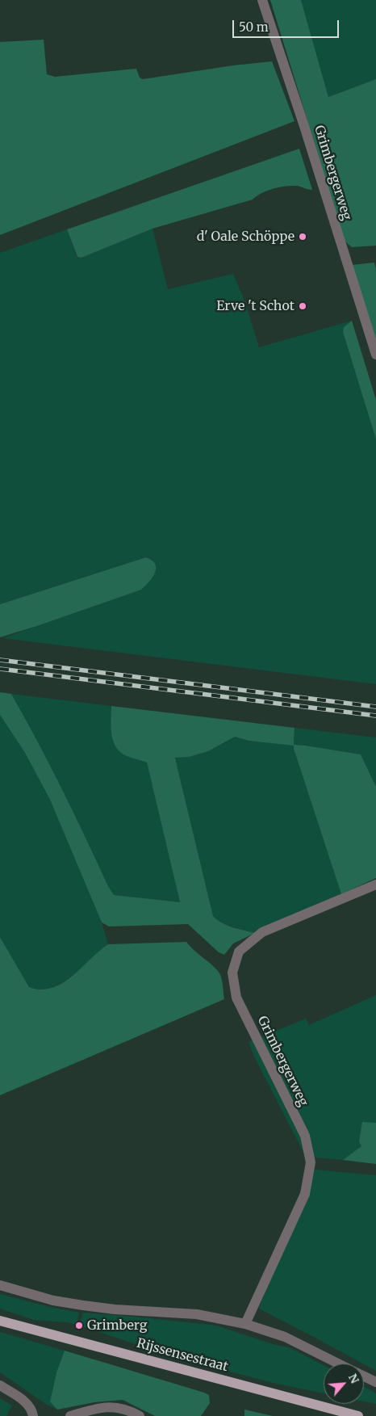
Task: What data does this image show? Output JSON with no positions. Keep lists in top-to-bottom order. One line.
{"streets":{"main road":["Rijssensestraat"],"street":["Grimbergerweg"]},"places":["d' Oale Schöppe","Erve 't Schot","Grimberg"],"scale_bar":"50 m","north":"top right"}
